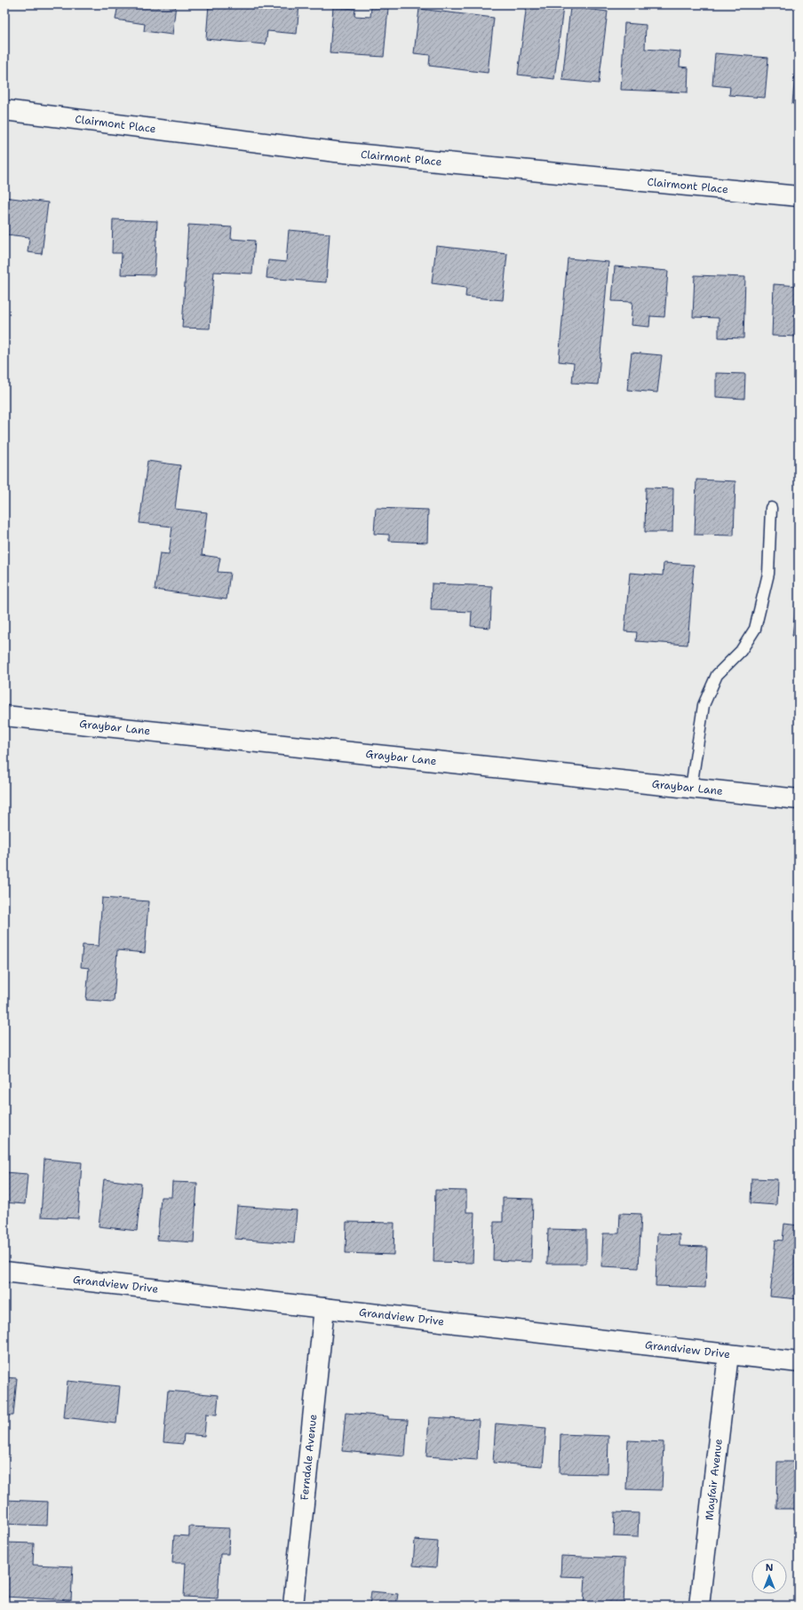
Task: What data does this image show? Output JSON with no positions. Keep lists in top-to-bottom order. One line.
{"streets":{"street":["Clairmont Place","Graybar Lane","Grandview Drive","Ferndale Avenue","Mayfair Avenue"]},"crossings":[["Grandview Drive","Ferndale Avenue"],["Grandview Drive","Mayfair Avenue"]],"north":"top"}
